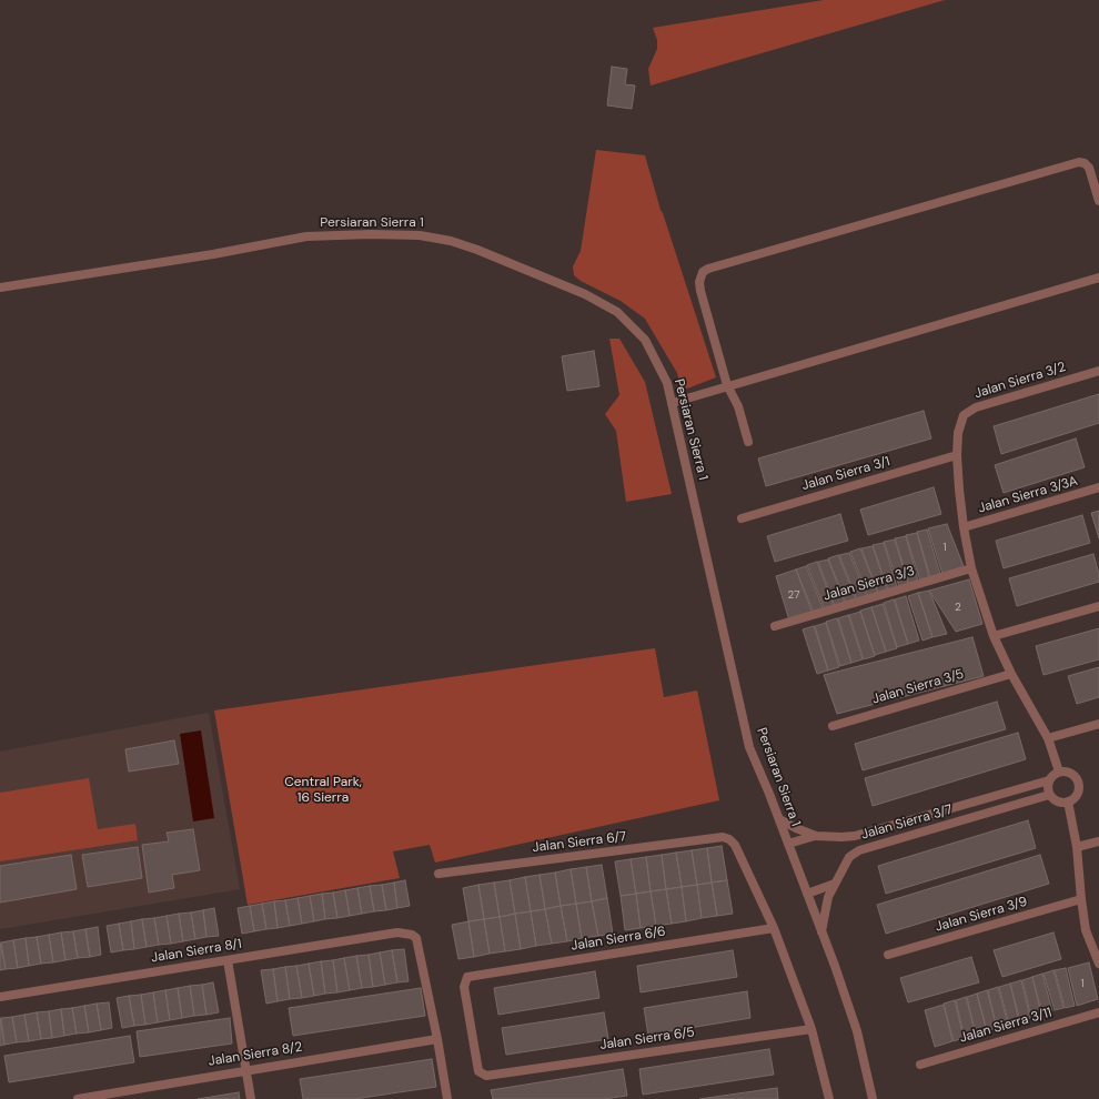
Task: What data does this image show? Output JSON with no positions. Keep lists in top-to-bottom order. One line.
{"streets":{"street":["Persiaran Sierra 1","Jalan Sierra 3/2","Jalan Sierra 3/1","Jalan Sierra 3/3A","Jalan Sierra 3/3","Jalan Sierra 3/5","Jalan Sierra 3/7","Jalan Sierra 6/7","Jalan Sierra 3/9","Jalan Sierra 6/6","Jalan Sierra 8/1","Jalan Sierra 3/11","Jalan Sierra 6/5","Jalan Sierra 8/2"]},"crossings":[["Persiaran Sierra 1","Jalan Sierra 3/7"],["Jalan Sierra 3/2","Jalan Sierra 3/1"],["Jalan Sierra 3/2","Jalan Sierra 3/3A"],["Jalan Sierra 3/2","Jalan Sierra 3/3"],["Jalan Sierra 3/2","Jalan Sierra 3/5"],["Jalan Sierra 3/2","Jalan Sierra 3/7"],["Jalan Sierra 6/7","Jalan Sierra 6/6"],["Jalan Sierra 6/6","Jalan Sierra 6/5"],["Jalan Sierra 8/1","Jalan Sierra 8/2"]],"parks":["Central Park, 16 Sierra"],"house_numbers":["1","27","2","1"]}
